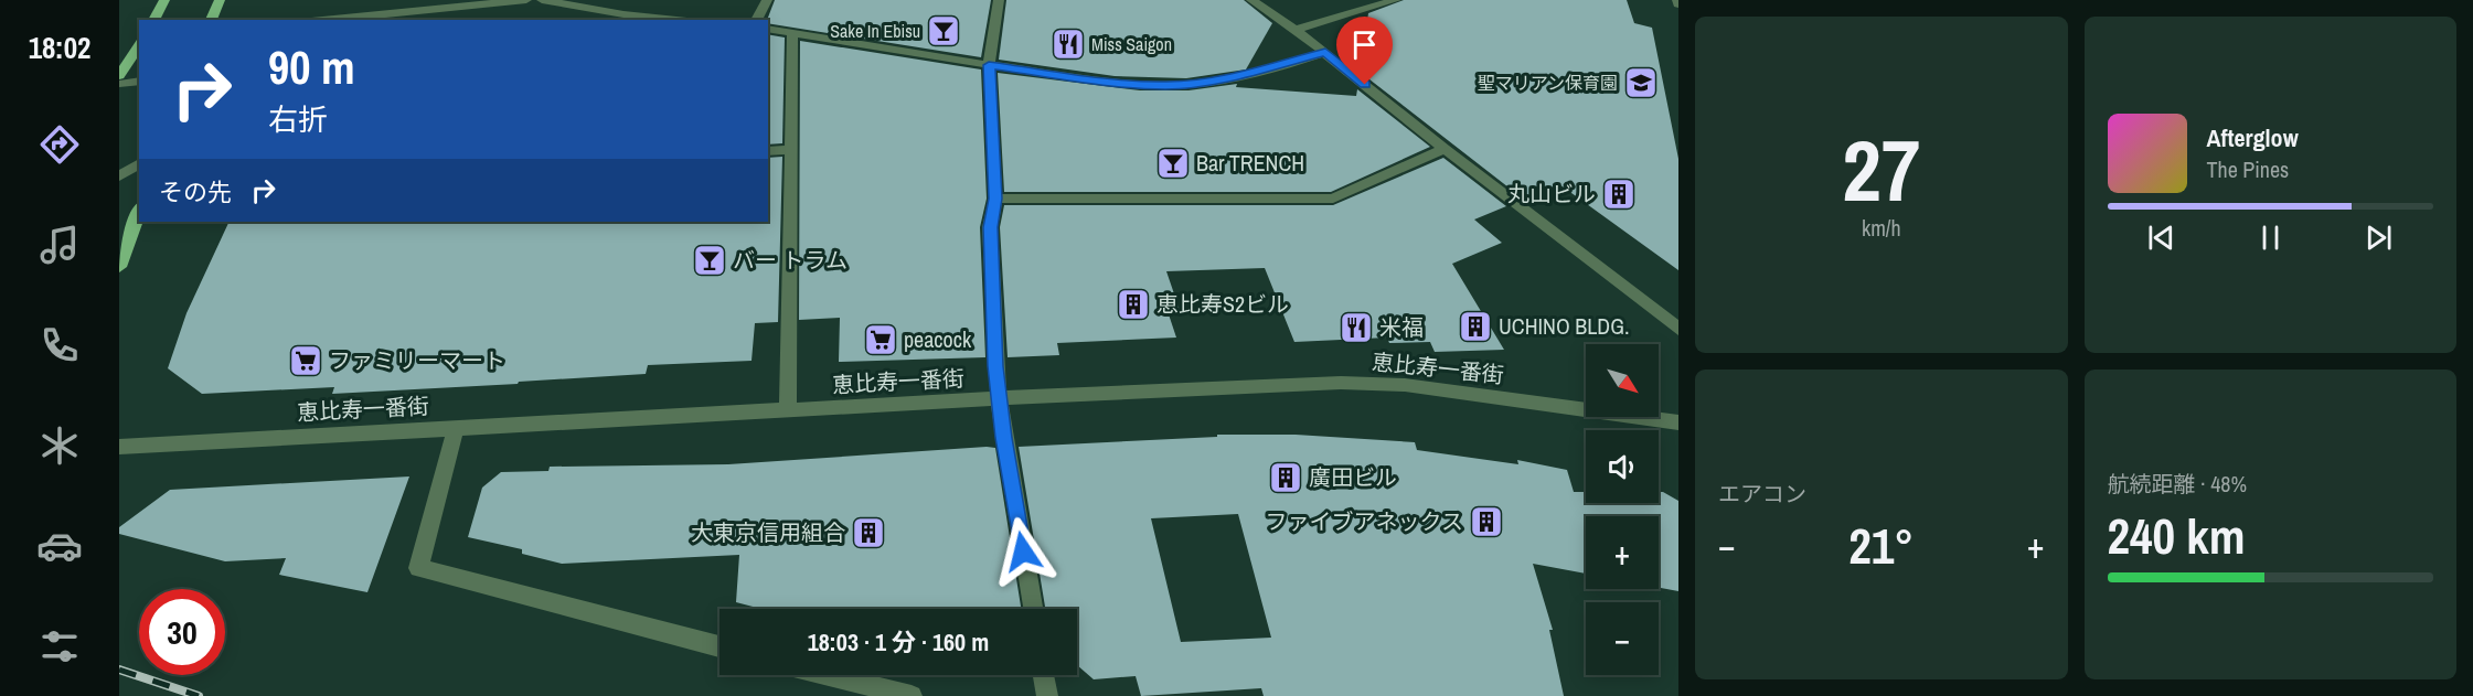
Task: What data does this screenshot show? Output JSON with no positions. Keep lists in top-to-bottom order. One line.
{"streets":{"street":["恵比寿一番街"]},"places":{"bar":["Sake In Ebisu","Bar TRENCH","バー トラム"],"restaurant":["Miss Saigon","米福"],"school or university":["聖マリアン保育園"],"building":["丸山ビル","恵比寿S2ビル","UCHINO BLDG.","廣田ビル","ファイブアネックス","大東京信用組合"],"supermarket":["peacock","ファミリーマート"]},"north":"bottom right","page":{"tabs":"18:02","tile":[["27","km/h"],"エアコン",["航続距離 · 48%","240 km"]],"turn":["90 m","右折"],"song":["Afterglow","The Pines"],"then":"その先","map_buttons":["+","−"],"heat":["−","21°","+"],"limit":"30","trip":"18:03 · 1 分 · 160 m"}}
